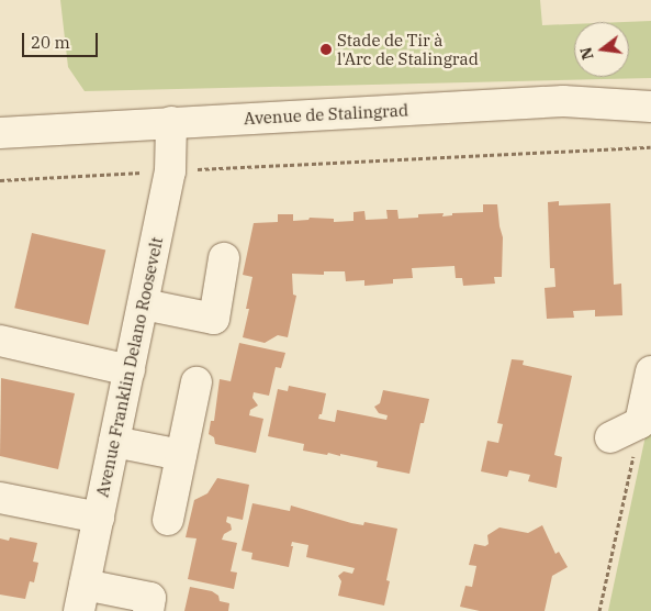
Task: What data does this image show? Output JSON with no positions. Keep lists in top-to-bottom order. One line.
{"streets":{"street":["Avenue de Stalingrad","Avenue Franklin Delano Roosevelt"]},"crossings":[["Avenue de Stalingrad","Avenue Franklin Delano Roosevelt"]],"places":["Stade de Tir à l'Arc de Stalingrad"],"scale_bar":"20 m","north":"left"}
